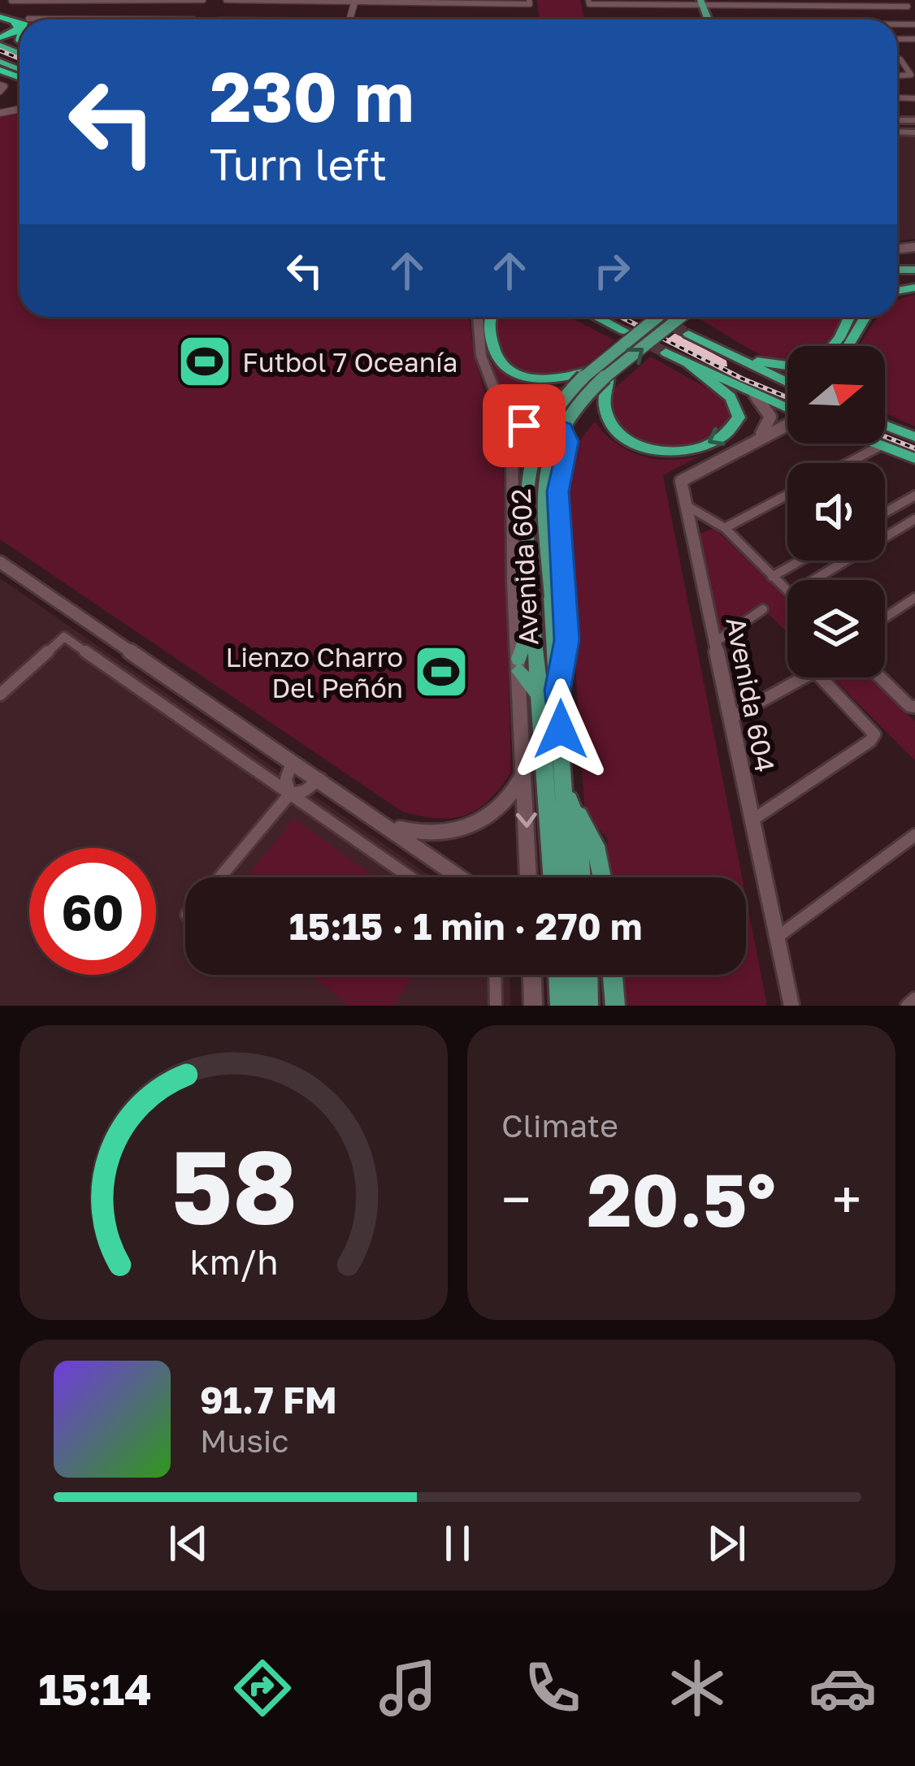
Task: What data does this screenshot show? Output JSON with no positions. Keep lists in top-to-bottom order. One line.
{"streets":{"main road":["Avenida 602"],"street":["Avenida 604"]},"places":{"sports":["Futbol 7 Oceanía","Lienzo Charro Del Peñón"]},"north":"right","page":{"turn":["230 m","Turn left"],"limit":"60","trip":"15:15 · 1 min · 270 m","tile":"Climate","heat":["−","20.5°","+"],"song":["91.7 FM","Music"],"tabs":"15:14","gauge":["58","km/h"]}}
